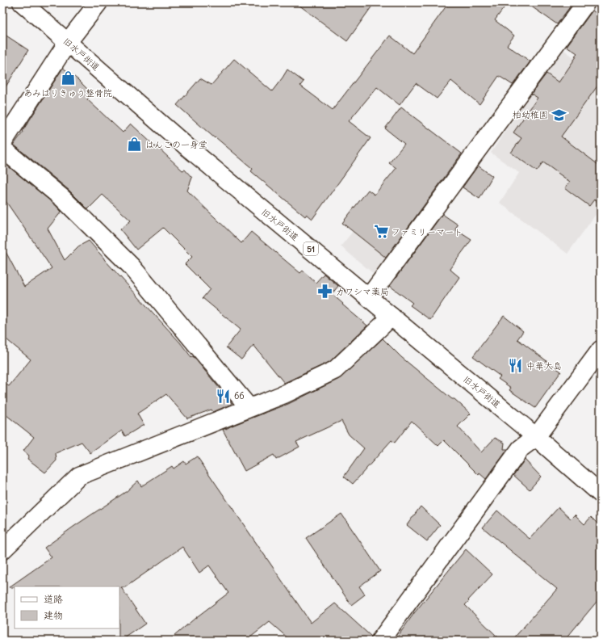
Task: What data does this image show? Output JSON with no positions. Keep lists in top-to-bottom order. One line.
{"streets":{"street":["旧水戸街道","51"]},"places":{"shop":["あみはりきゅう整骨院","はんこの一身堂"],"school or university":["柏幼稚園"],"supermarket":["ファミリーマート"],"pharmacy":["カワシマ薬局"],"restaurant":["中華大島","66"]},"legend":["道路","建物"]}
